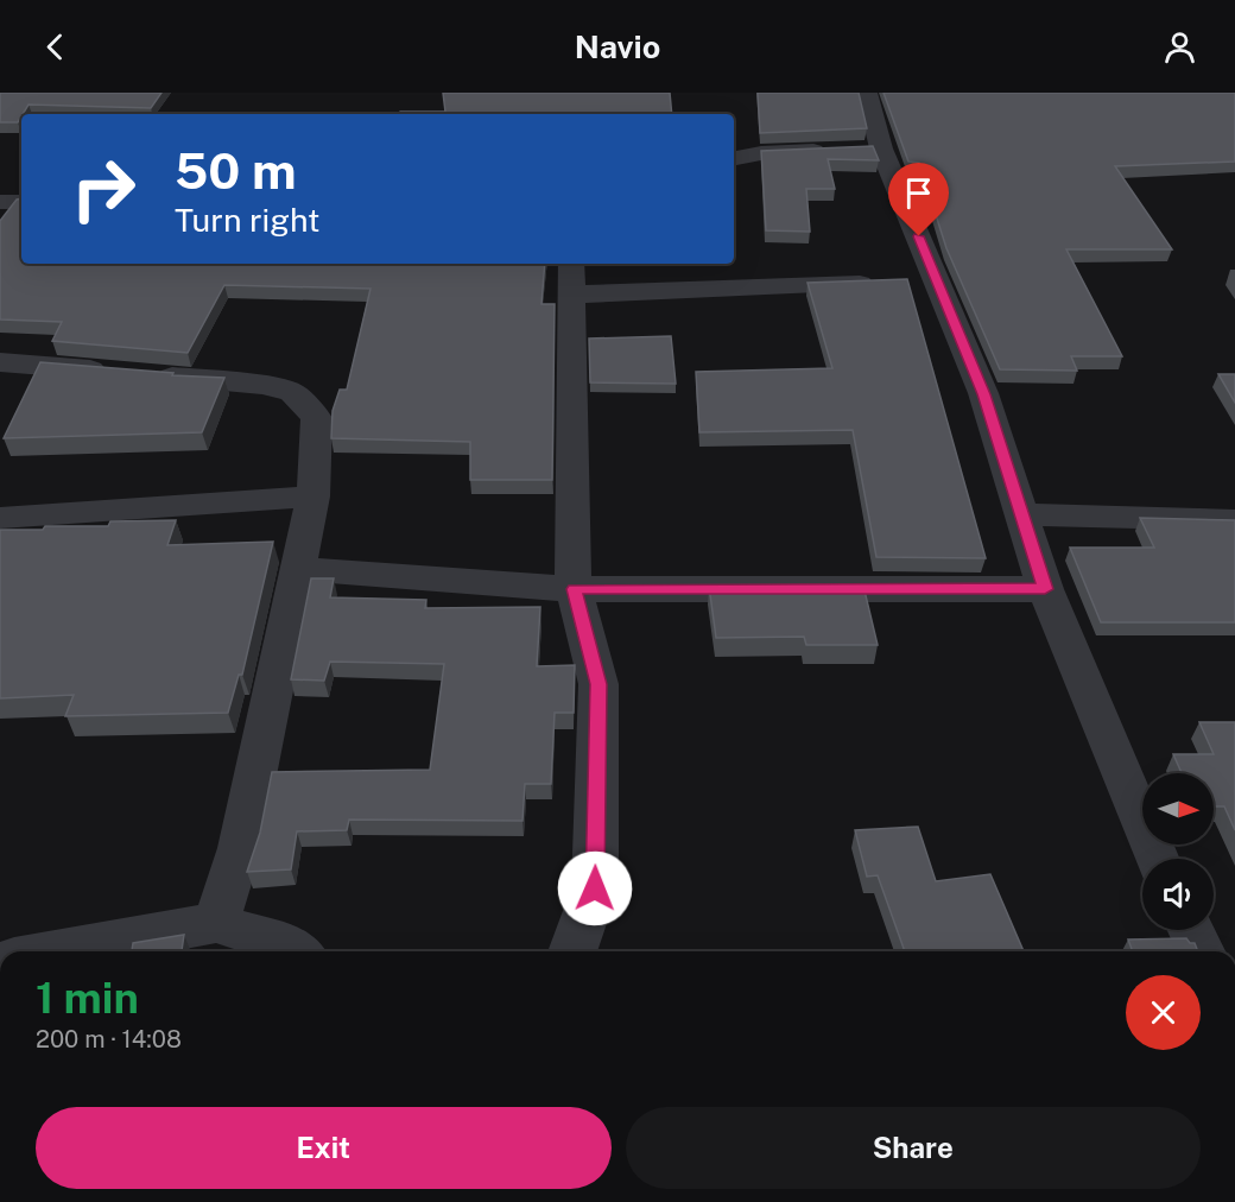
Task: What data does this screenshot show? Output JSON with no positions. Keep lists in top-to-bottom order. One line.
{"north":"right","page":{"header":"Navio","turn":["50 m","Turn right"],"heading":["1 min","200 m · 14:08"],"buttons":["Exit","Share"]}}
